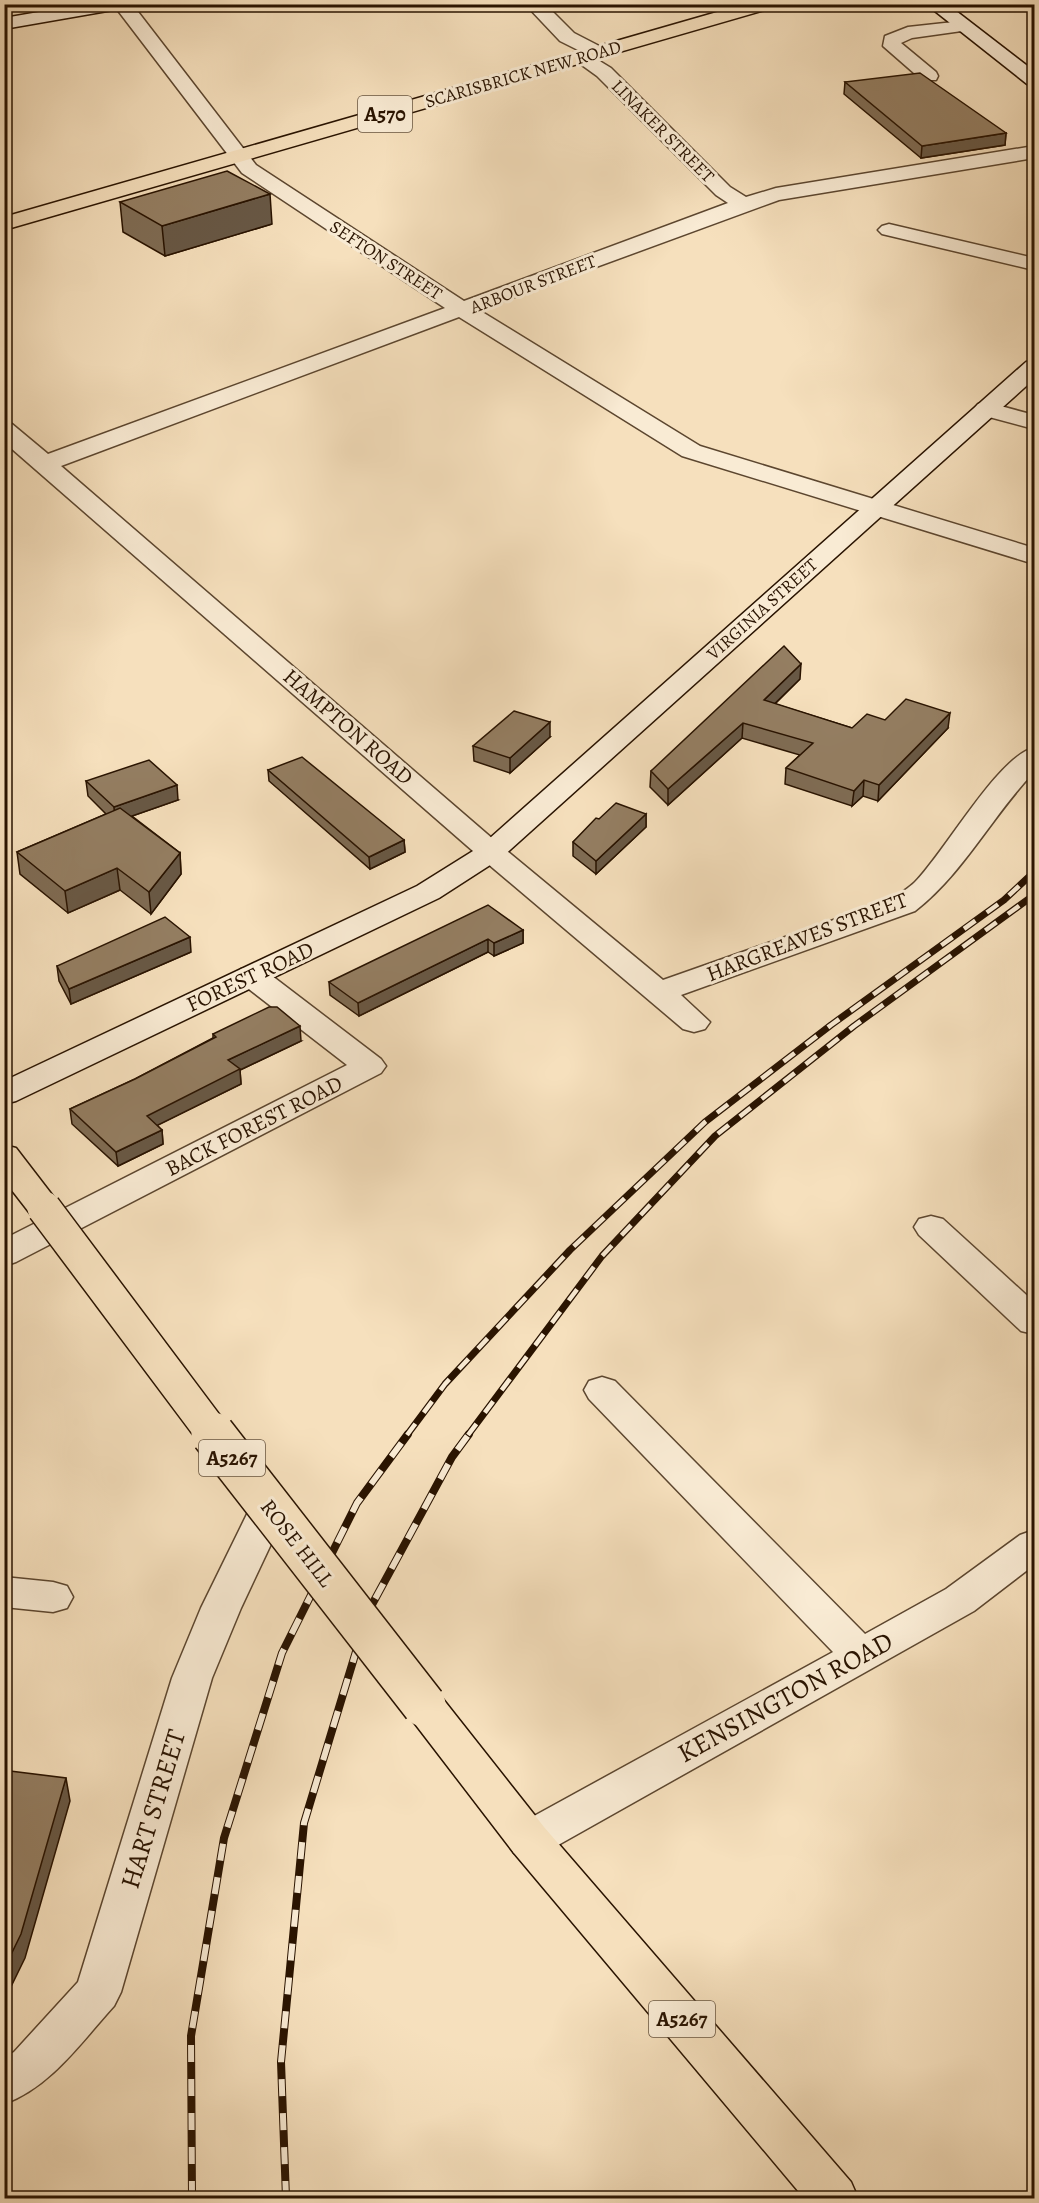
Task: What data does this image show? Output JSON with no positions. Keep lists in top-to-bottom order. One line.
{"streets":{"main road":["SCARISBRICK NEW ROAD","A570","A5267","ROSE HILL"],"street":["LINAKER STREET","SEFTON STREET","ARBOUR STREET","VIRGINIA STREET","HAMPTON ROAD","HARGREAVES STREET","FOREST ROAD","BACK FOREST ROAD","KENSINGTON ROAD","HART STREET"]},"crossings":[["SCARISBRICK NEW ROAD","LINAKER STREET"],["SCARISBRICK NEW ROAD","SEFTON STREET"],["LINAKER STREET","ARBOUR STREET"],["SEFTON STREET","ARBOUR STREET"],["SEFTON STREET","VIRGINIA STREET"],["ARBOUR STREET","HAMPTON ROAD"],["VIRGINIA STREET","HAMPTON ROAD"],["VIRGINIA STREET","FOREST ROAD"],["HAMPTON ROAD","HARGREAVES STREET"],["HAMPTON ROAD","FOREST ROAD"],["FOREST ROAD","BACK FOREST ROAD"],["A5267","ROSE HILL"],["A5267","KENSINGTON ROAD"],["ROSE HILL","KENSINGTON ROAD"],["ROSE HILL","HART STREET"]]}
